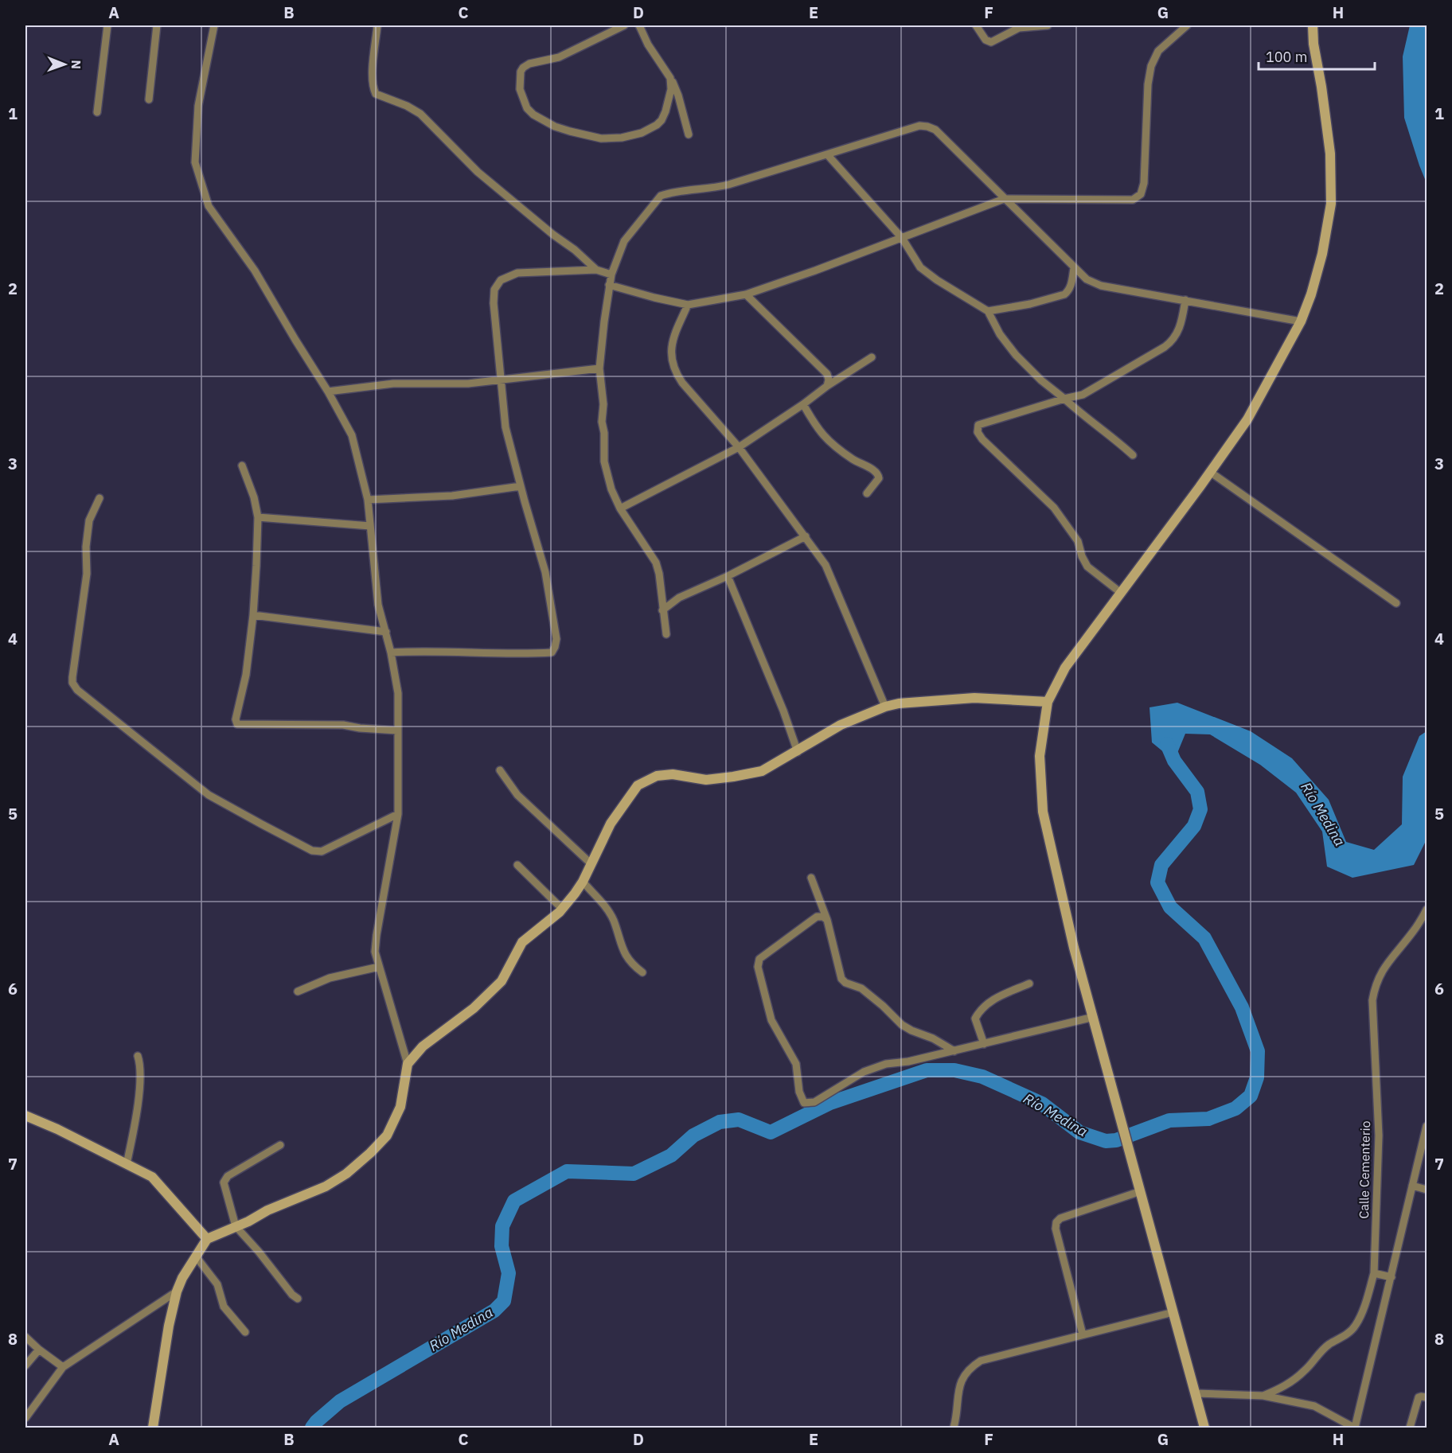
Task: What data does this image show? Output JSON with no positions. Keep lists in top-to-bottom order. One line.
{"streets":{"street":["Calle Cementerio"]},"water":["Río Medina"],"scale_bar":"100 m","north":"right","grid":{"columns":["A","B","C","D","E","F","G","H"],"rows":["1","2","3","4","5","6","7","8"]}}
